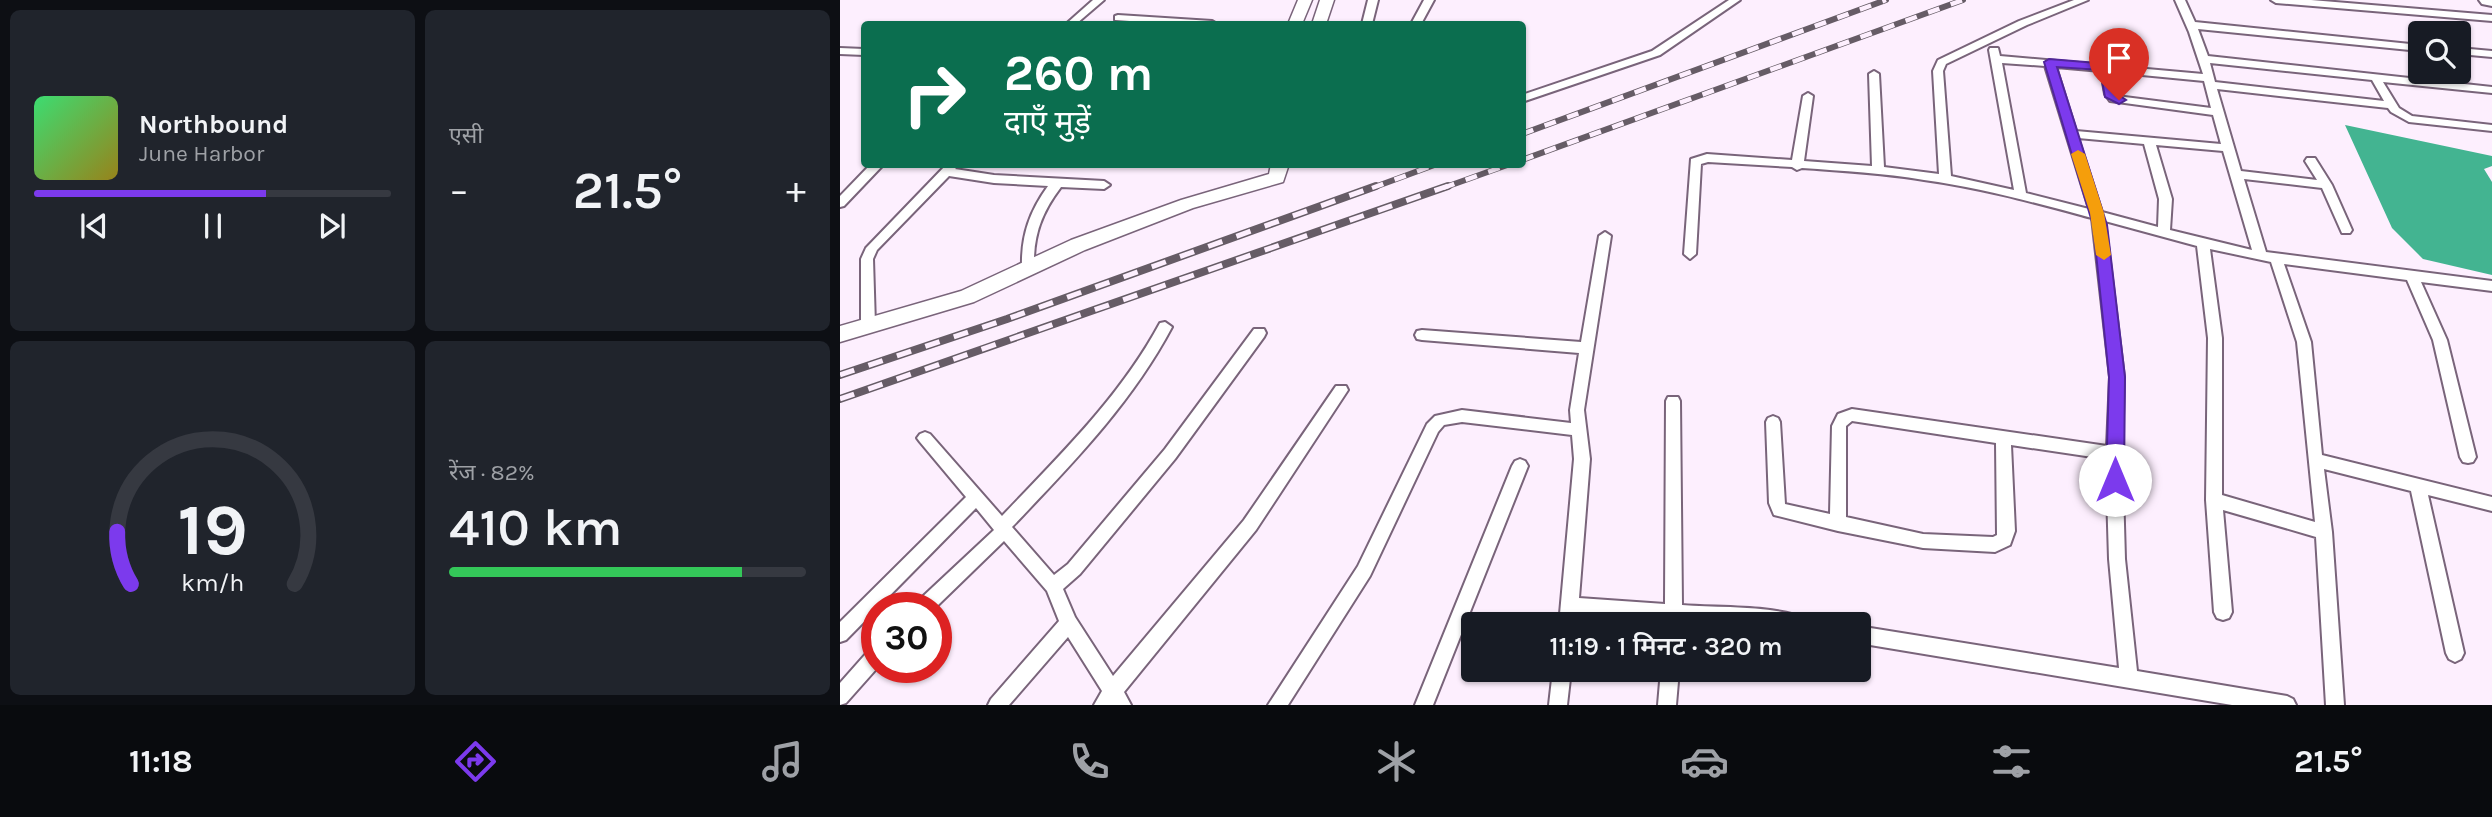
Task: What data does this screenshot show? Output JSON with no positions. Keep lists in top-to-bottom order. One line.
{"page":{"tile":["एसी",["रेंज · 82%","410 km"]],"turn":["260 m","दाएँ मुड़ें"],"song":["Northbound","June Harbor"],"heat":["−","21.5°","+"],"limit":"30","trip":"11:19 · 1 मिनट · 320 m","tabs":["11:18","21.5°"],"gauge":["19","km/h"]}}
